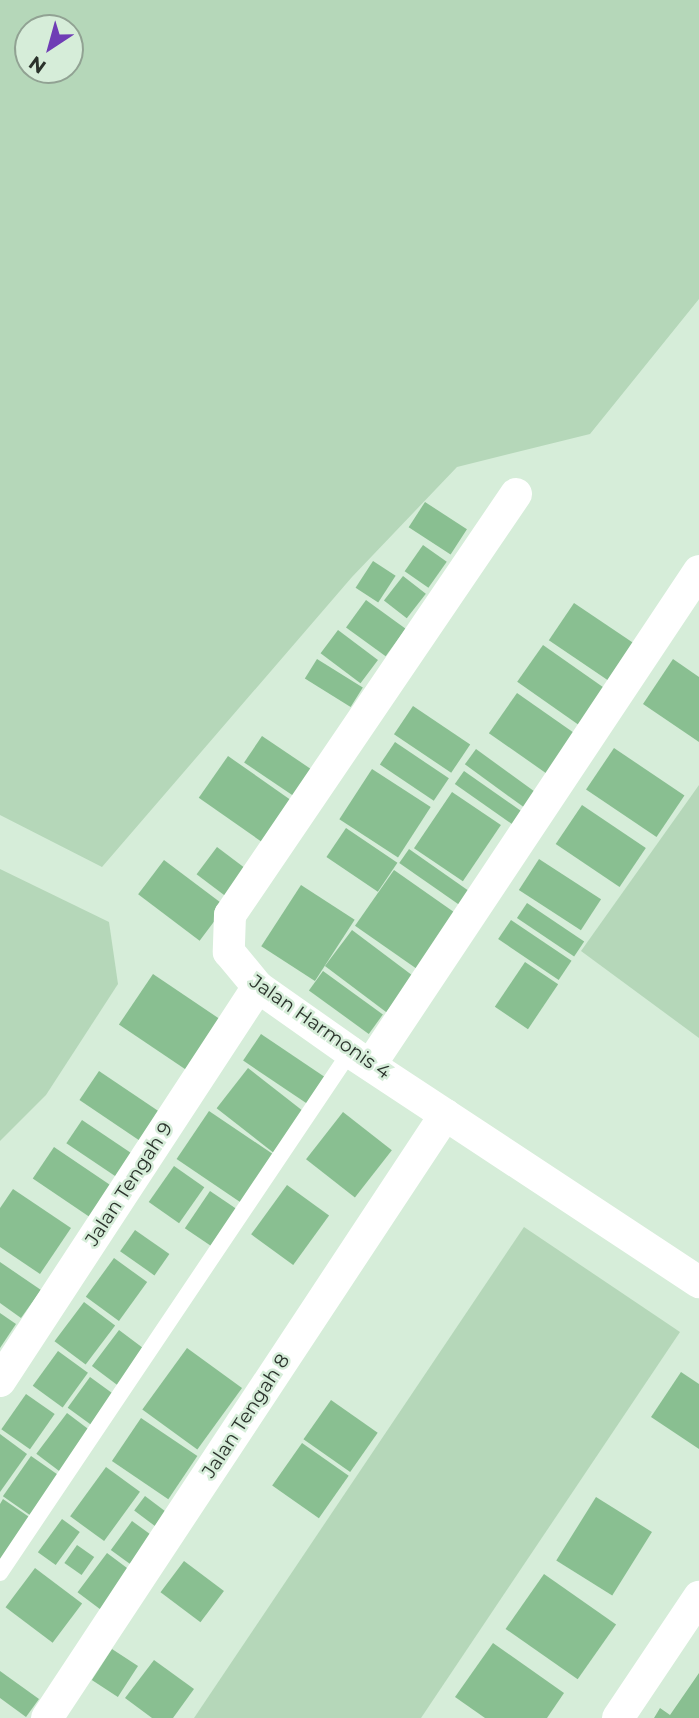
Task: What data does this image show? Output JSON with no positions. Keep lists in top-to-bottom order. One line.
{"streets":{"street":["Jalan Harmonis 4","Jalan Tengah 9","Jalan Tengah 8"]},"crossings":[["Jalan Harmonis 4","Jalan Tengah 9"],["Jalan Harmonis 4","Jalan Tengah 8"]],"north":"bottom left"}
